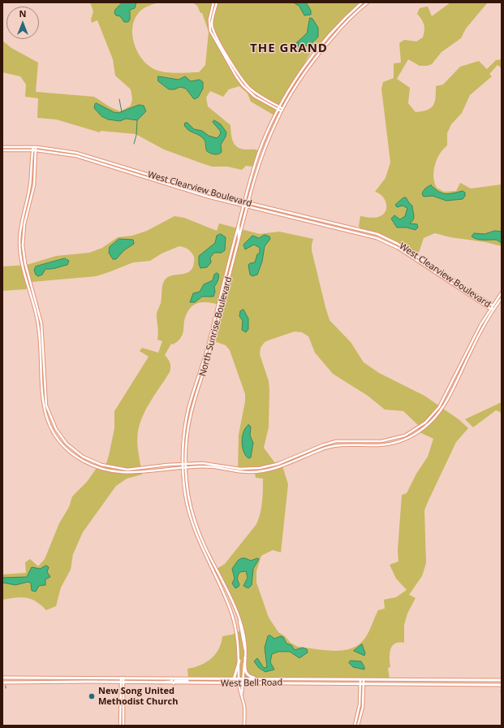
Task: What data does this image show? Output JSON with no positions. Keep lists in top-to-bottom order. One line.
{"streets":{"main road":["West Bell Road"],"street":["West Clearview Boulevard","North Sunrise Boulevard"]},"crossings":[["West Clearview Boulevard","North Sunrise Boulevard"],["North Sunrise Boulevard","West Bell Road"]],"districts":["THE GRAND"],"places":["New Song United Methodist Church"],"north":"top"}
